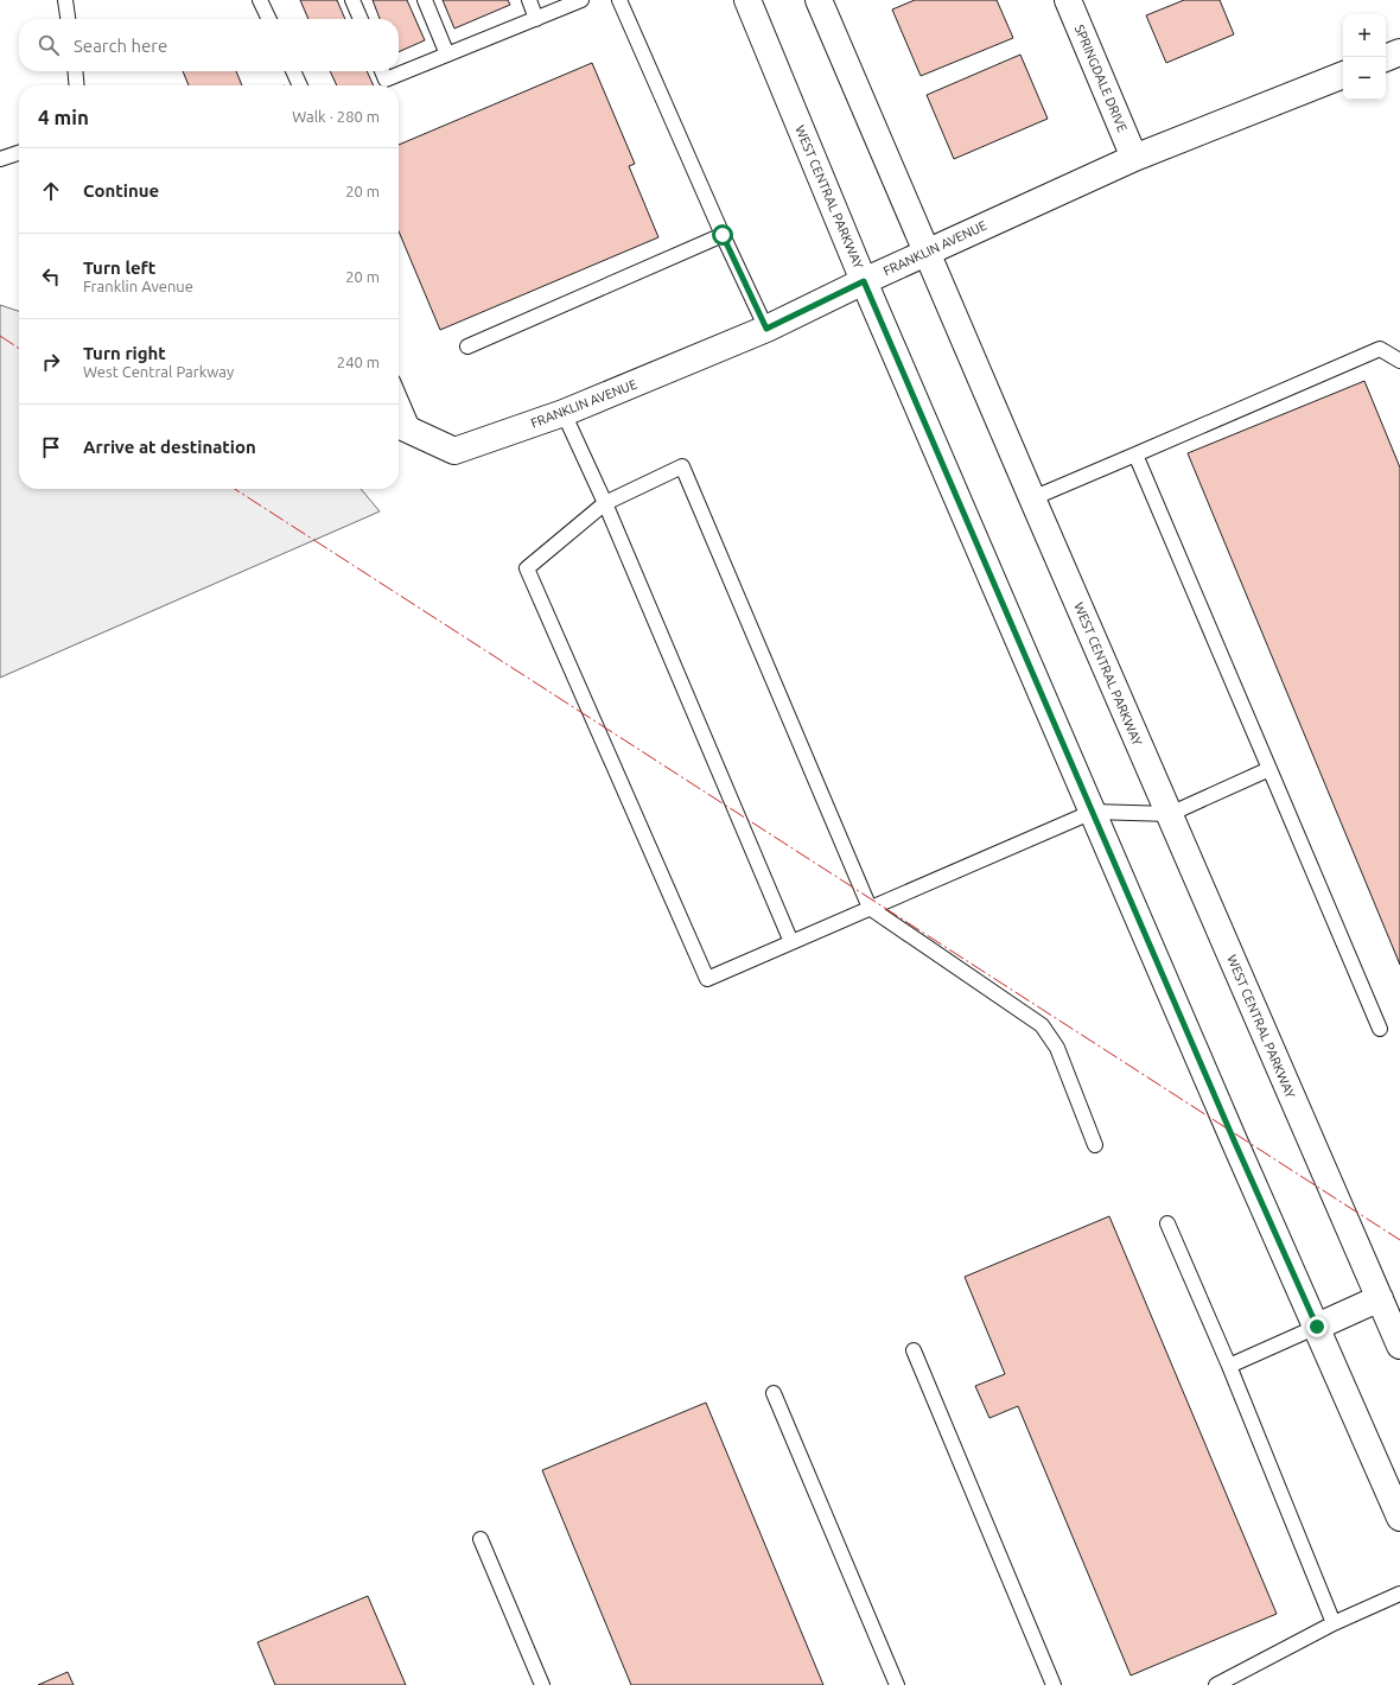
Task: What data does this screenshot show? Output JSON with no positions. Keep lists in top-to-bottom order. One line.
{"streets":{"main road":["SPRINGDALE DRIVE","WEST CENTRAL PARKWAY","FRANKLIN AVENUE"]},"crossings":[["SPRINGDALE DRIVE","FRANKLIN AVENUE"],["WEST CENTRAL PARKWAY","FRANKLIN AVENUE"]],"page":{"map_buttons":["+","−"],"search":"Search here","heading":["4 min","Walk · 280 m"],"list":[["Continue","20 m"],["Turn left","Franklin Avenue","20 m"],["Turn right","West Central Parkway","240 m"],"Arrive at destination"]}}
